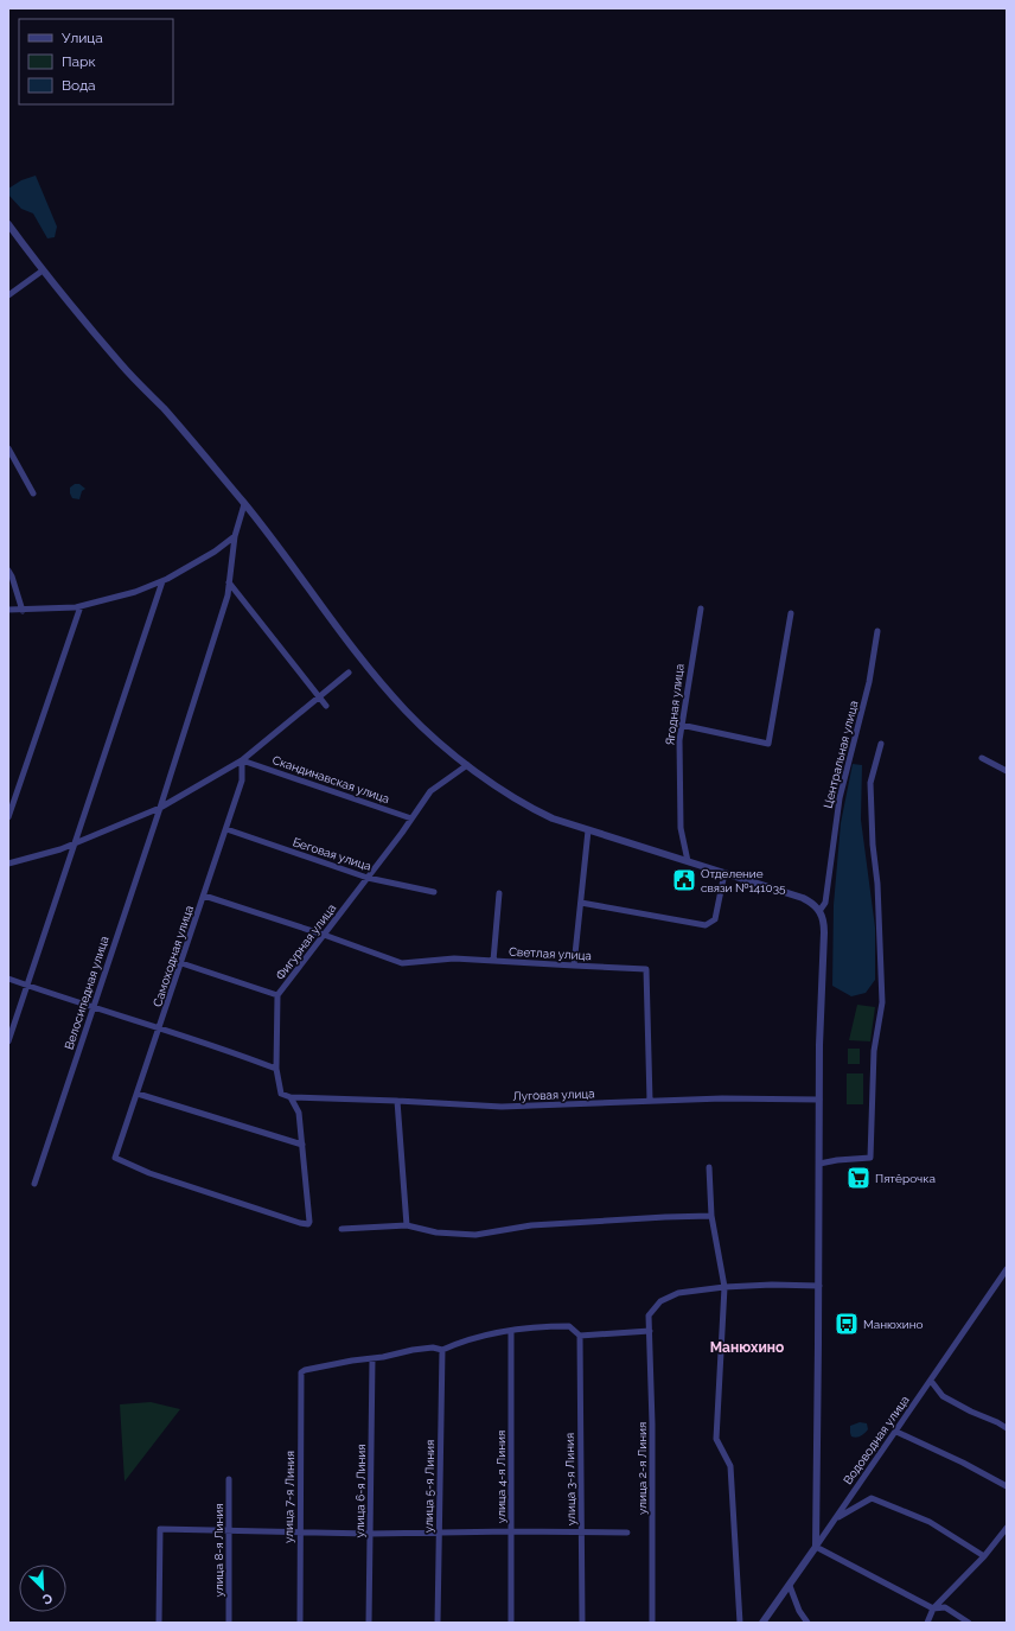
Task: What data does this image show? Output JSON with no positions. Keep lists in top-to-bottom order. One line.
{"streets":{"street":["Ягодная улица","Центральная улица","Скандинавская улица","Беговая улица","Фигурная улица","Светлая улица","Самоходная улица","Велосипедная улица","Луговая улица","Водоводная улица","улица 2-я Линия","улица 4-я Линия","улица 3-я Линия","улица 5-я Линия","улица 6-я Линия","улица 7-я Линия","улица 8-я Линия"]},"crossings":[["Скандинавская улица","Фигурная улица"],["Скандинавская улица","Самоходная улица"],["Беговая улица","Фигурная улица"],["Беговая улица","Самоходная улица"],["Фигурная улица","Светлая улица"],["Фигурная улица","Самоходная улица"],["Фигурная улица","Луговая улица"],["Светлая улица","Самоходная улица"],["Светлая улица","Луговая улица"],["улица 6-я Линия","улица 7-я Линия"]],"districts":["Манюхино"],"places":{"public building":["Отделение связи №141035"],"supermarket":["Пятёрочка"],"bus stop":["Манюхино"]},"legend":["Улица","Парк","Вода"],"north":"bottom right"}
